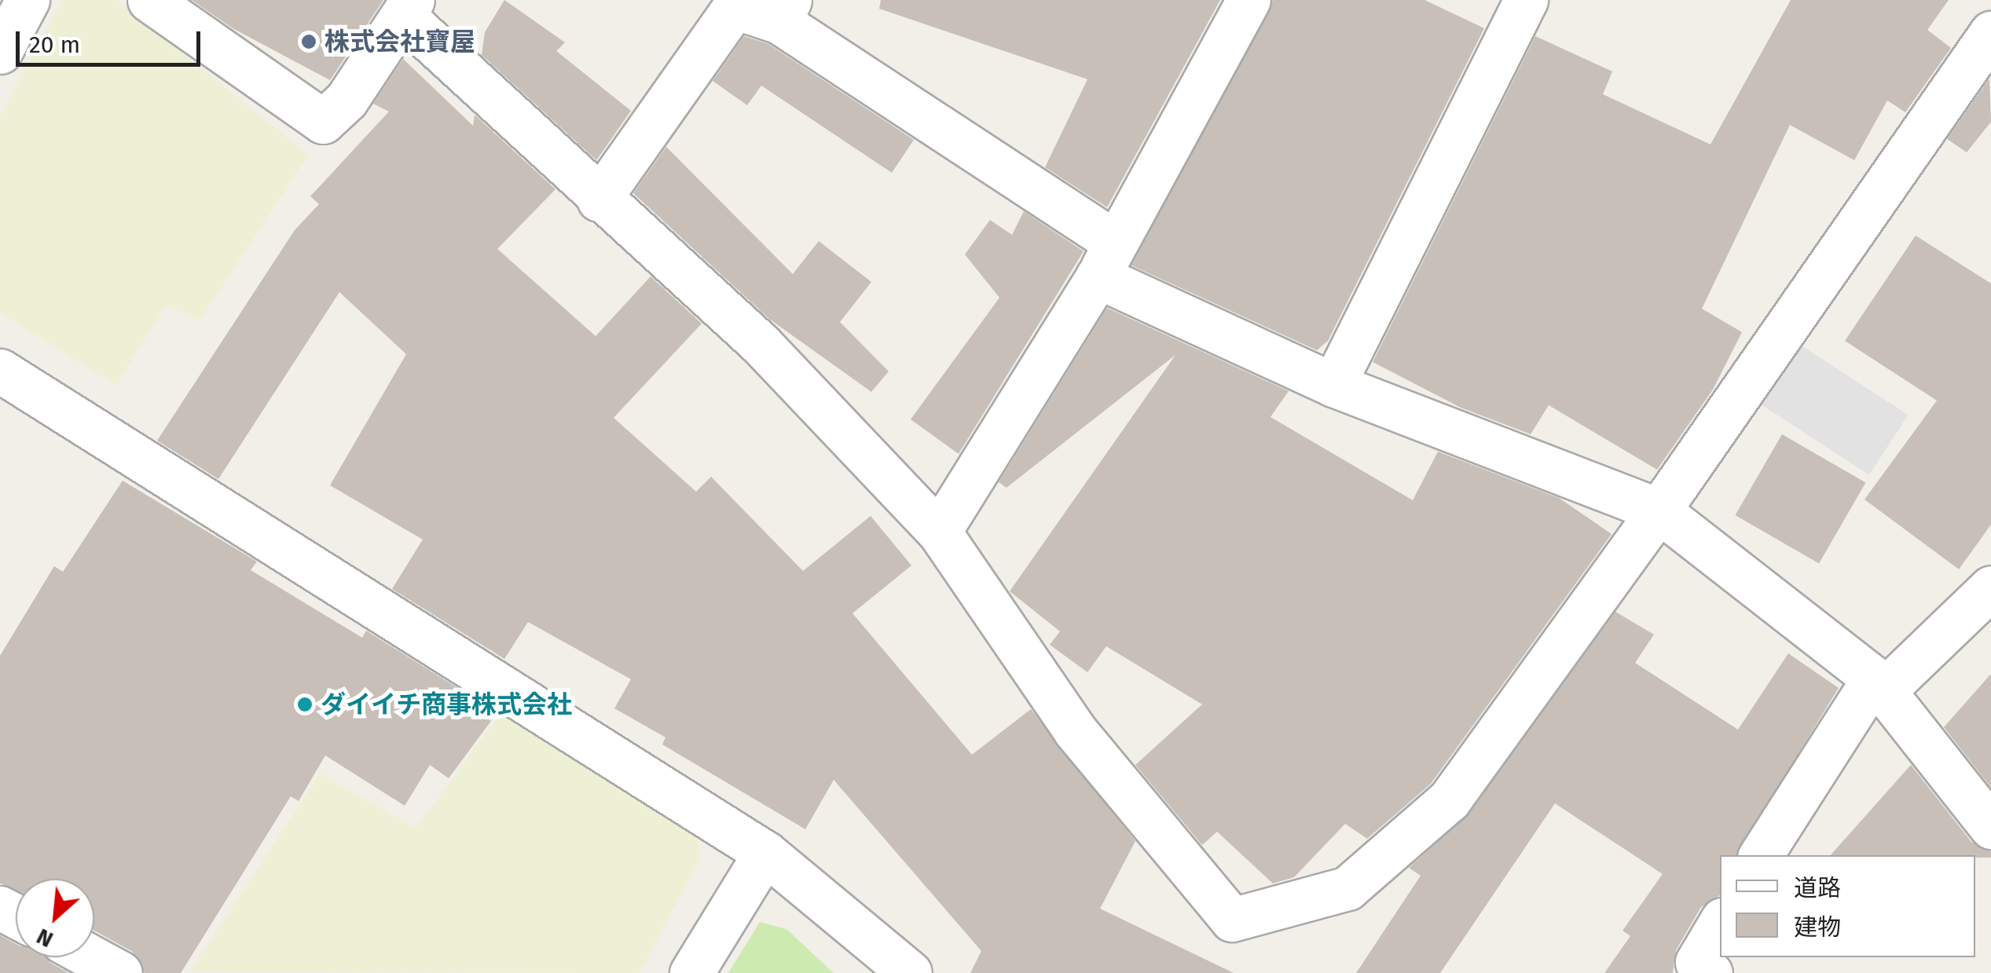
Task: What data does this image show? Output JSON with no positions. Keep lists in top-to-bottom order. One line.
{"places":["株式会社寶屋","ダイイチ商事株式会社"],"legend":["道路","建物"],"scale_bar":"20 m","north":"bottom left"}
